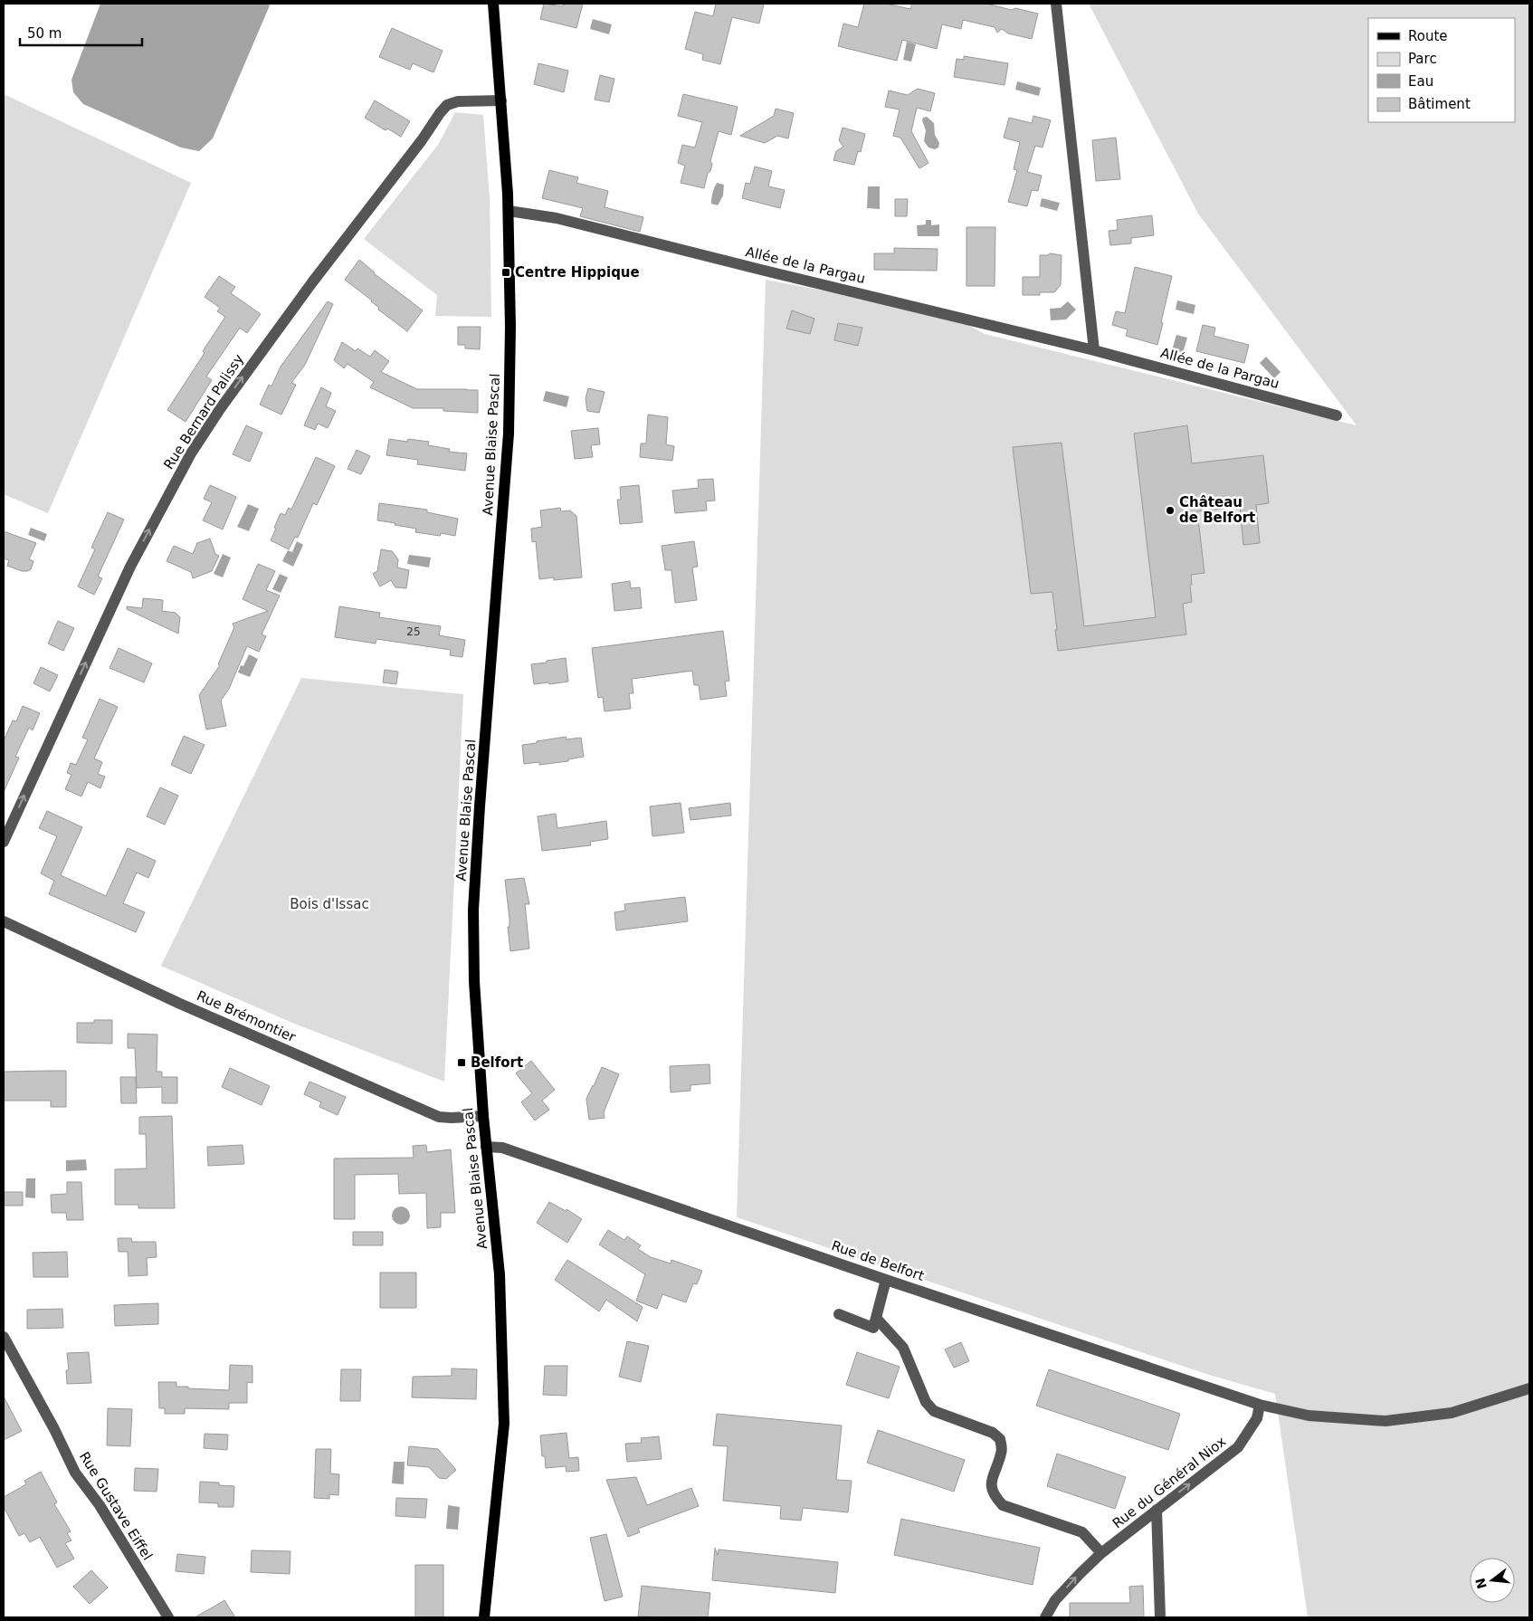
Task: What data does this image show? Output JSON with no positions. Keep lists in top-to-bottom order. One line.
{"streets":{"main road":["Avenue Blaise Pascal"],"street":["Allée de la Pargau","Rue Bernard Palissy","Rue Brémontier","Rue de Belfort","Rue du Général Niox","Rue Gustave Eiffel"]},"crossings":[["Allée de la Pargau","Avenue Blaise Pascal"],["Rue Bernard Palissy","Avenue Blaise Pascal"],["Avenue Blaise Pascal","Rue Brémontier"],["Avenue Blaise Pascal","Rue de Belfort"],["Rue de Belfort","Rue du Général Niox"]],"one_way":["Rue Bernard Palissy","Rue du Général Niox"],"parks":["Bois d'Issac"],"places":{"transit":["Centre Hippique","Belfort"],"other":["Château de Belfort"]},"house_numbers":["25"],"legend":["Route","Parc","Eau","Bâtiment"],"scale_bar":"50 m","north":"left"}
